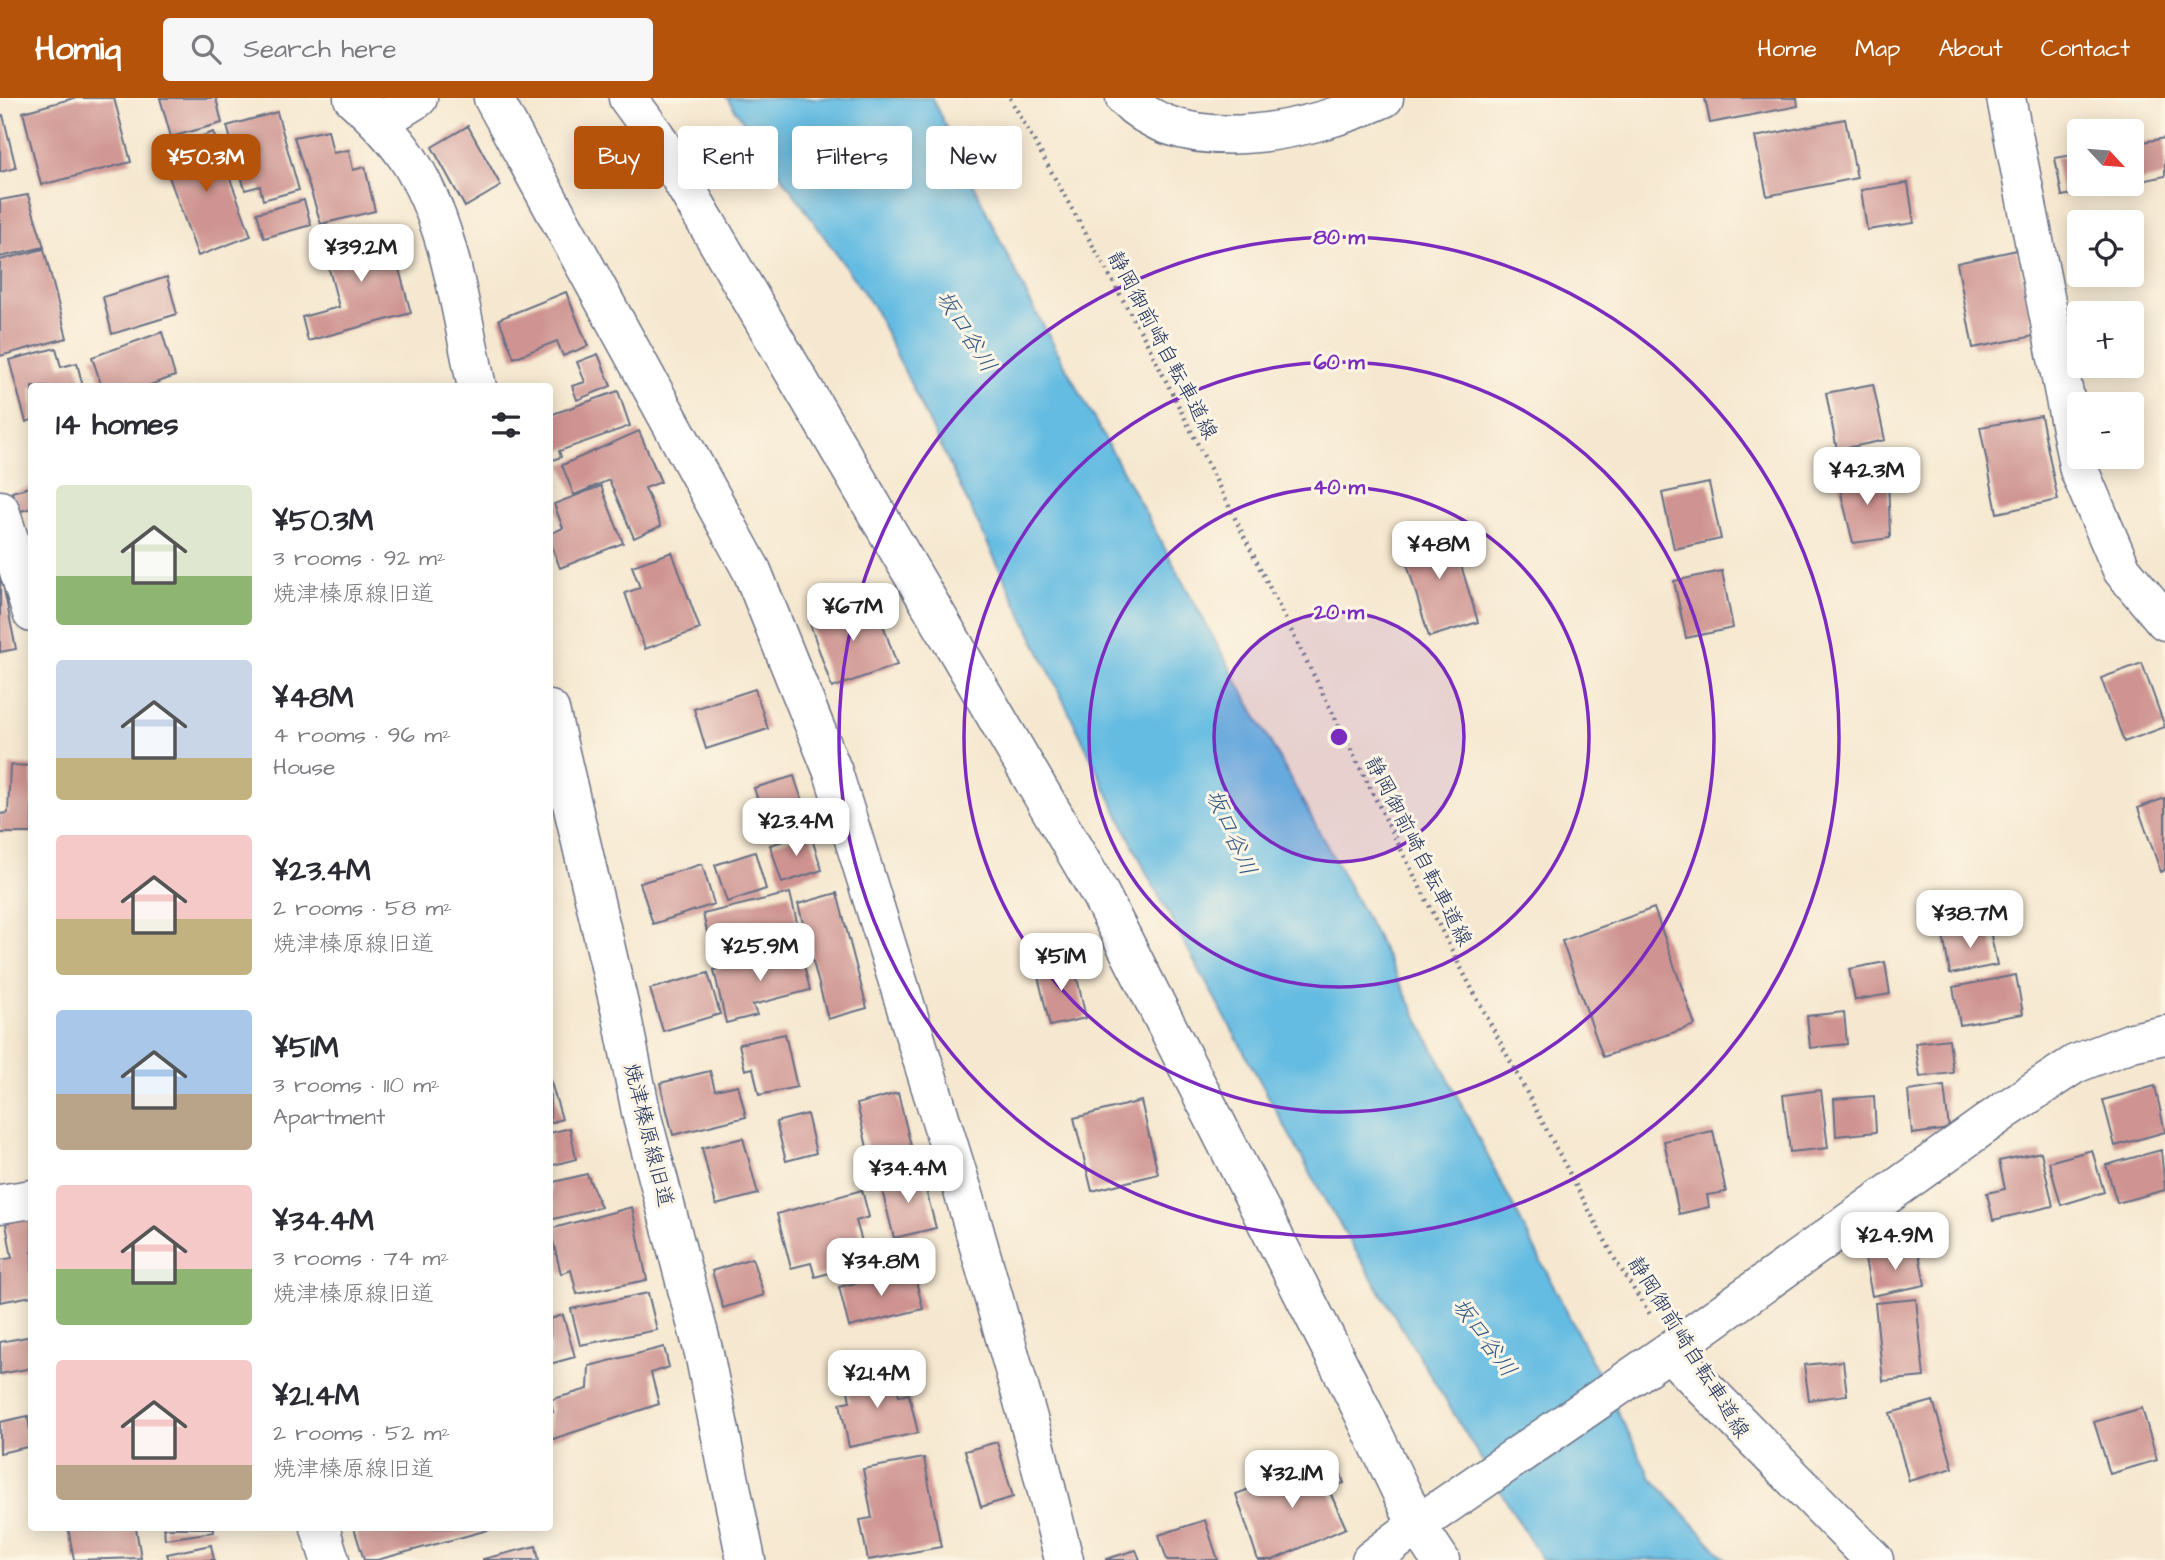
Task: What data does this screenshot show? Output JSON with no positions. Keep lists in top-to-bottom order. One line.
{"streets":{"street":["焼津榛原線旧道"],"path":["静岡御前崎自転車道線"]},"water":["坂口谷川"],"north":"bottom right","page":{"header":"Homiq","search":"Search here","nav":["Home","Map","About","Contact"],"map_buttons":["+","−"],"chip":["Buy","Rent","Filters","New"],"price":["¥50.3M","¥39.2M","¥42.3M","¥48M","¥67M","¥23.4M","¥38.7M","¥25.9M","¥51M","¥34.4M","¥24.9M","¥34.8M","¥21.4M","¥32.1M"],"heading":"14 homes","list":[{"name":"¥50.3M","note":"3 rooms · 92 m² · 焼津榛原線旧道"},{"name":"¥48M","note":"4 rooms · 96 m² · House"},{"name":"¥23.4M","note":"2 rooms · 58 m² · 焼津榛原線旧道"},{"name":"¥51M","note":"3 rooms · 110 m² · Apartment"},{"name":"¥34.4M","note":"3 rooms · 74 m² · 焼津榛原線旧道"},{"name":"¥21.4M","note":"2 rooms · 52 m² · 焼津榛原線旧道"}]},"rings":["80 m","60 m","40 m","20 m"]}
